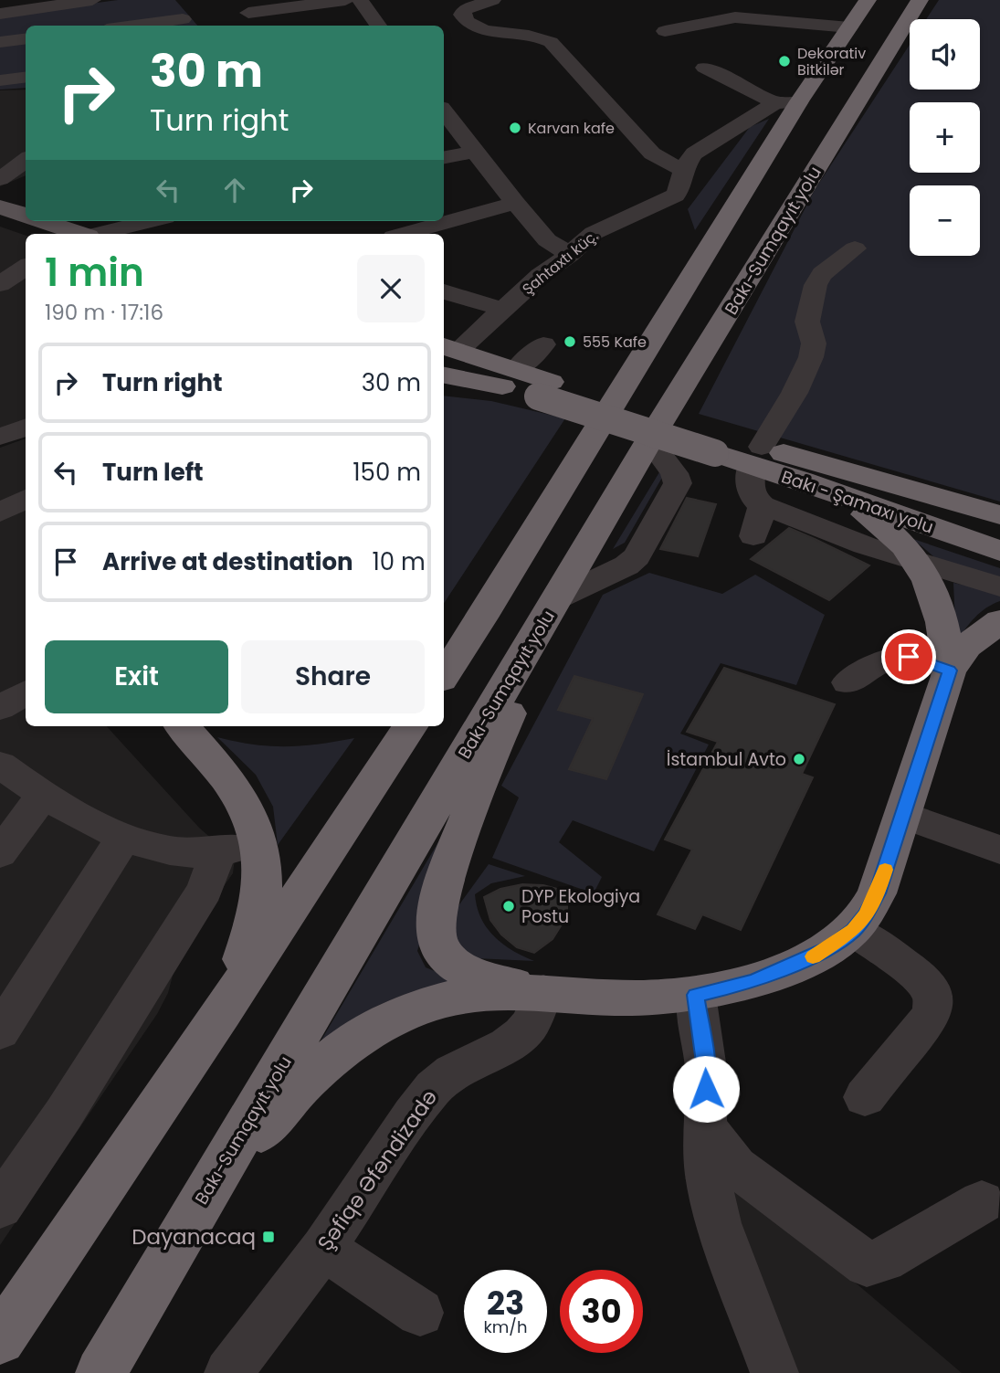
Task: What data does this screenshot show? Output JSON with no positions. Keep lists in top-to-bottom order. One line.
{"streets":{"highway":["Bakı-Sumqayıt yolu","Bakı - Şamaxı yolu"],"street":["Şahtaxtı küç.","Şəfiqə Əfəndizadə"]},"places":{"other":["Dekorativ Bitkilər","Karvan kafe","555 Kafe","İstambul Avto","DYP Ekologiya Postu"],"transit":["Dayanacaq"]},"page":{"map_buttons":["+","−"],"turn":["30 m","Turn right"],"heading":["1 min","190 m · 17:16"],"list":[{"name":"Turn right","value":"30 m"},{"name":"Turn left","value":"150 m"},{"name":"Arrive at destination","value":"10 m"}],"buttons":["Exit","Share"],"speed":"23 km/h","limit":"30"}}
